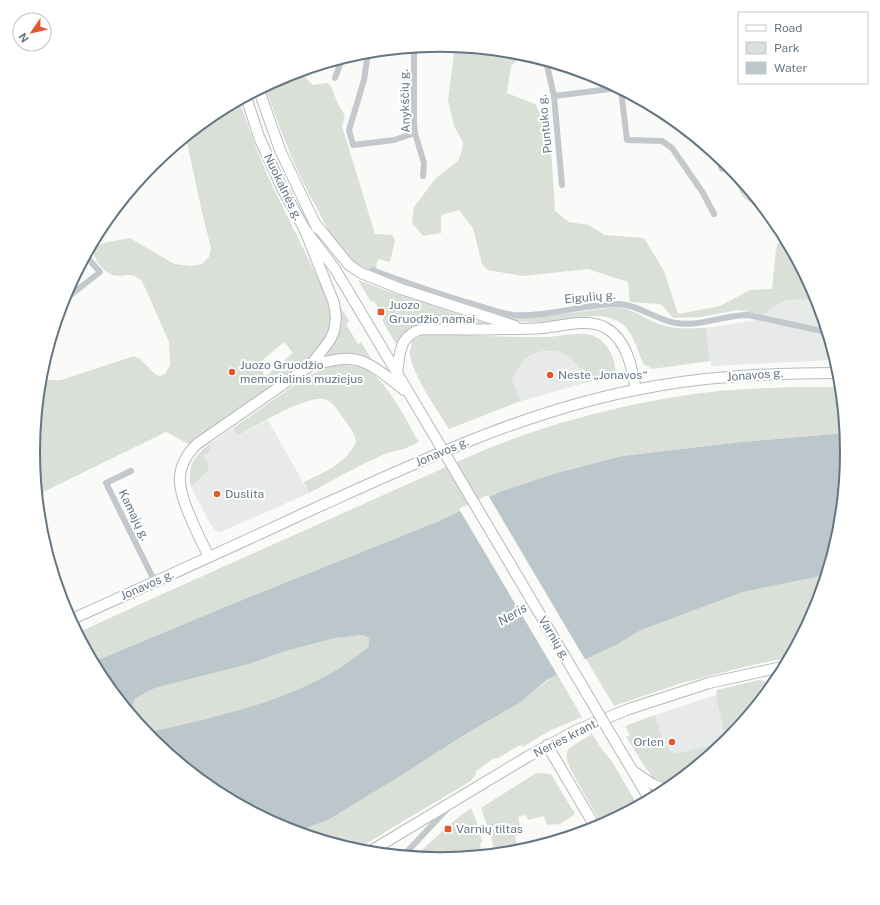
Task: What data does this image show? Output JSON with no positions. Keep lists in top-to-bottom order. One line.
{"streets":{"main road":["Nuokalnės g.","Jonavos g.","Varnių g.","Neries krant."],"street":["Anykščių g.","Puntuko g.","Eigulių g.","Kamajų g."]},"crossings":[["Nuokalnės g.","Varnių g."],["Jonavos g.","Kamajų g."]],"water":["Neris"],"places":{"transit":["Juozo Gruodžio namai","Varnių tiltas"],"other":["Juozo Gruodžio memorialinis muziejus","Neste „Jonavos“","Duslita","Orlen"]},"legend":["Road","Park","Water"],"north":"bottom left"}
